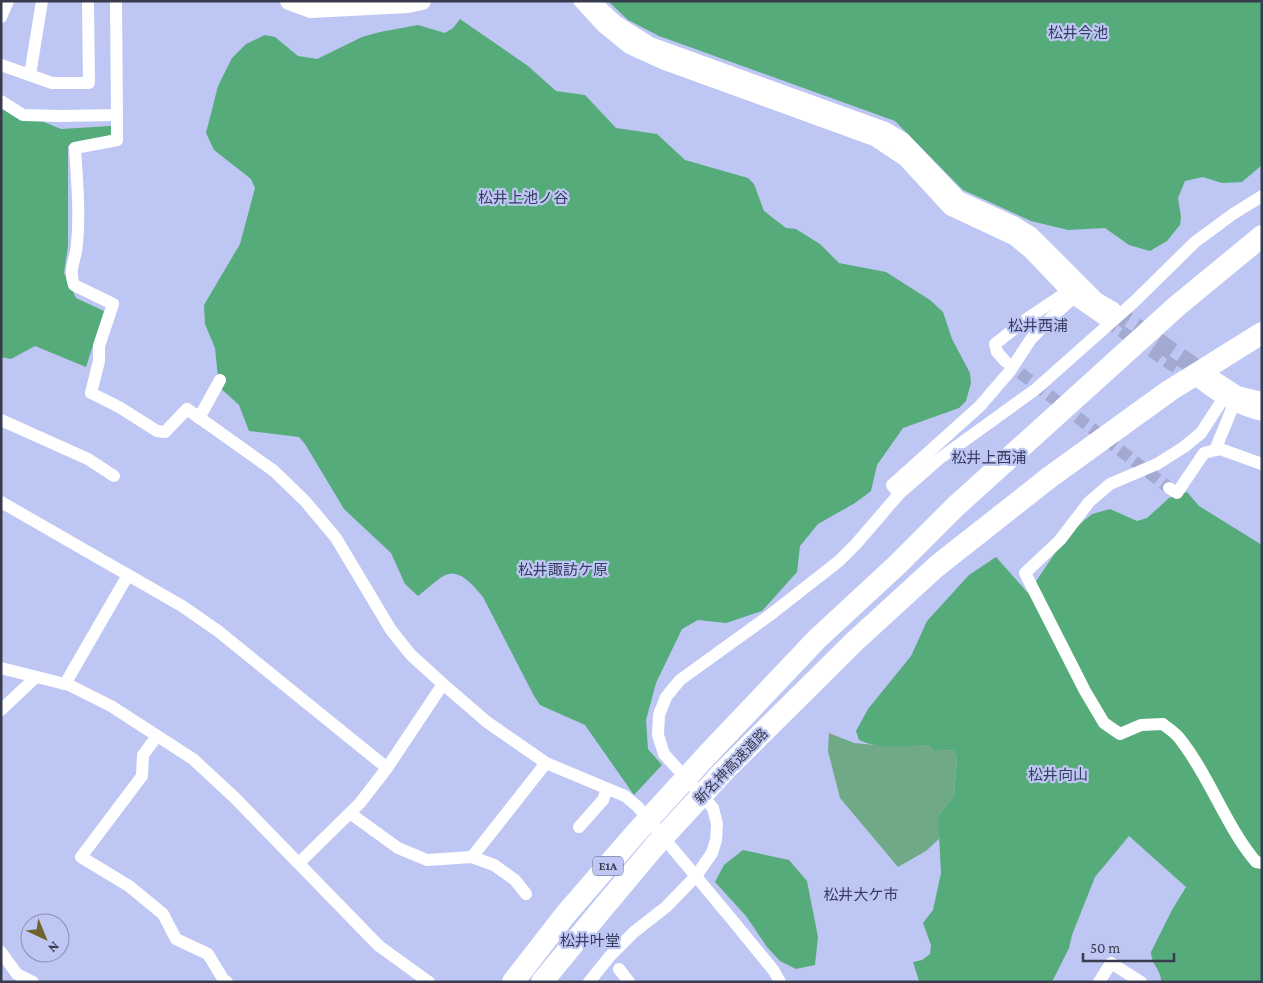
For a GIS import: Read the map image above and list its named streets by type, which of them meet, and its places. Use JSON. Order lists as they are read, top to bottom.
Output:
{
  "streets": {
    "highway": ["新名神高速道路", "E1A"]
  },
  "districts": [
    "松井今池",
    "松井上池ノ谷",
    "松井西浦",
    "松井上西浦",
    "松井諏訪ケ原",
    "松井向山",
    "松井大ケ市",
    "松井叶堂"
  ],
  "scale_bar": "50 m",
  "north": "bottom right"
}
